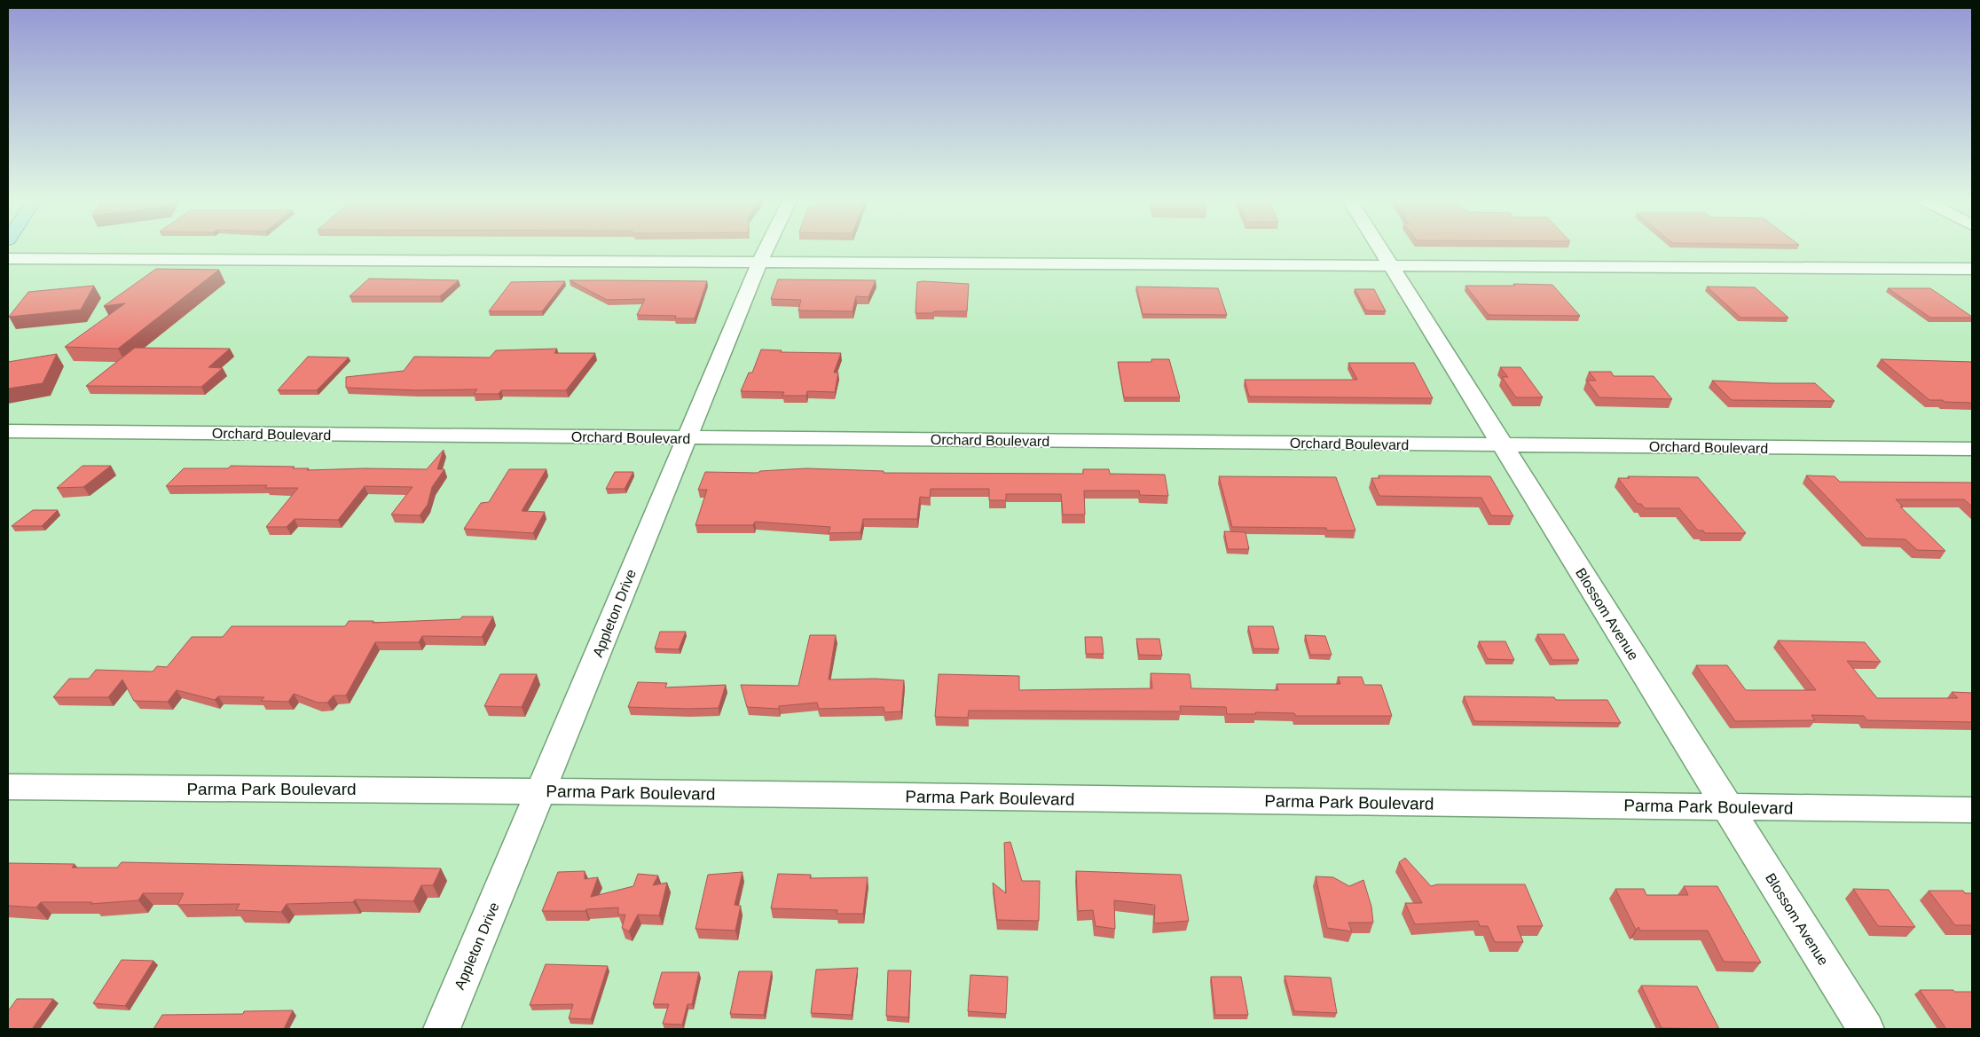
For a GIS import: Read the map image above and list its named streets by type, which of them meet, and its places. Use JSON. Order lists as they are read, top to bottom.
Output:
{
  "streets": {
    "street": [
      "Orchard Boulevard",
      "Appleton Drive",
      "Blossom Avenue",
      "Parma Park Boulevard"
    ]
  },
  "crossings": [
    ["Orchard Boulevard", "Appleton Drive"],
    ["Orchard Boulevard", "Blossom Avenue"],
    ["Appleton Drive", "Parma Park Boulevard"],
    ["Blossom Avenue", "Parma Park Boulevard"]
  ]
}
